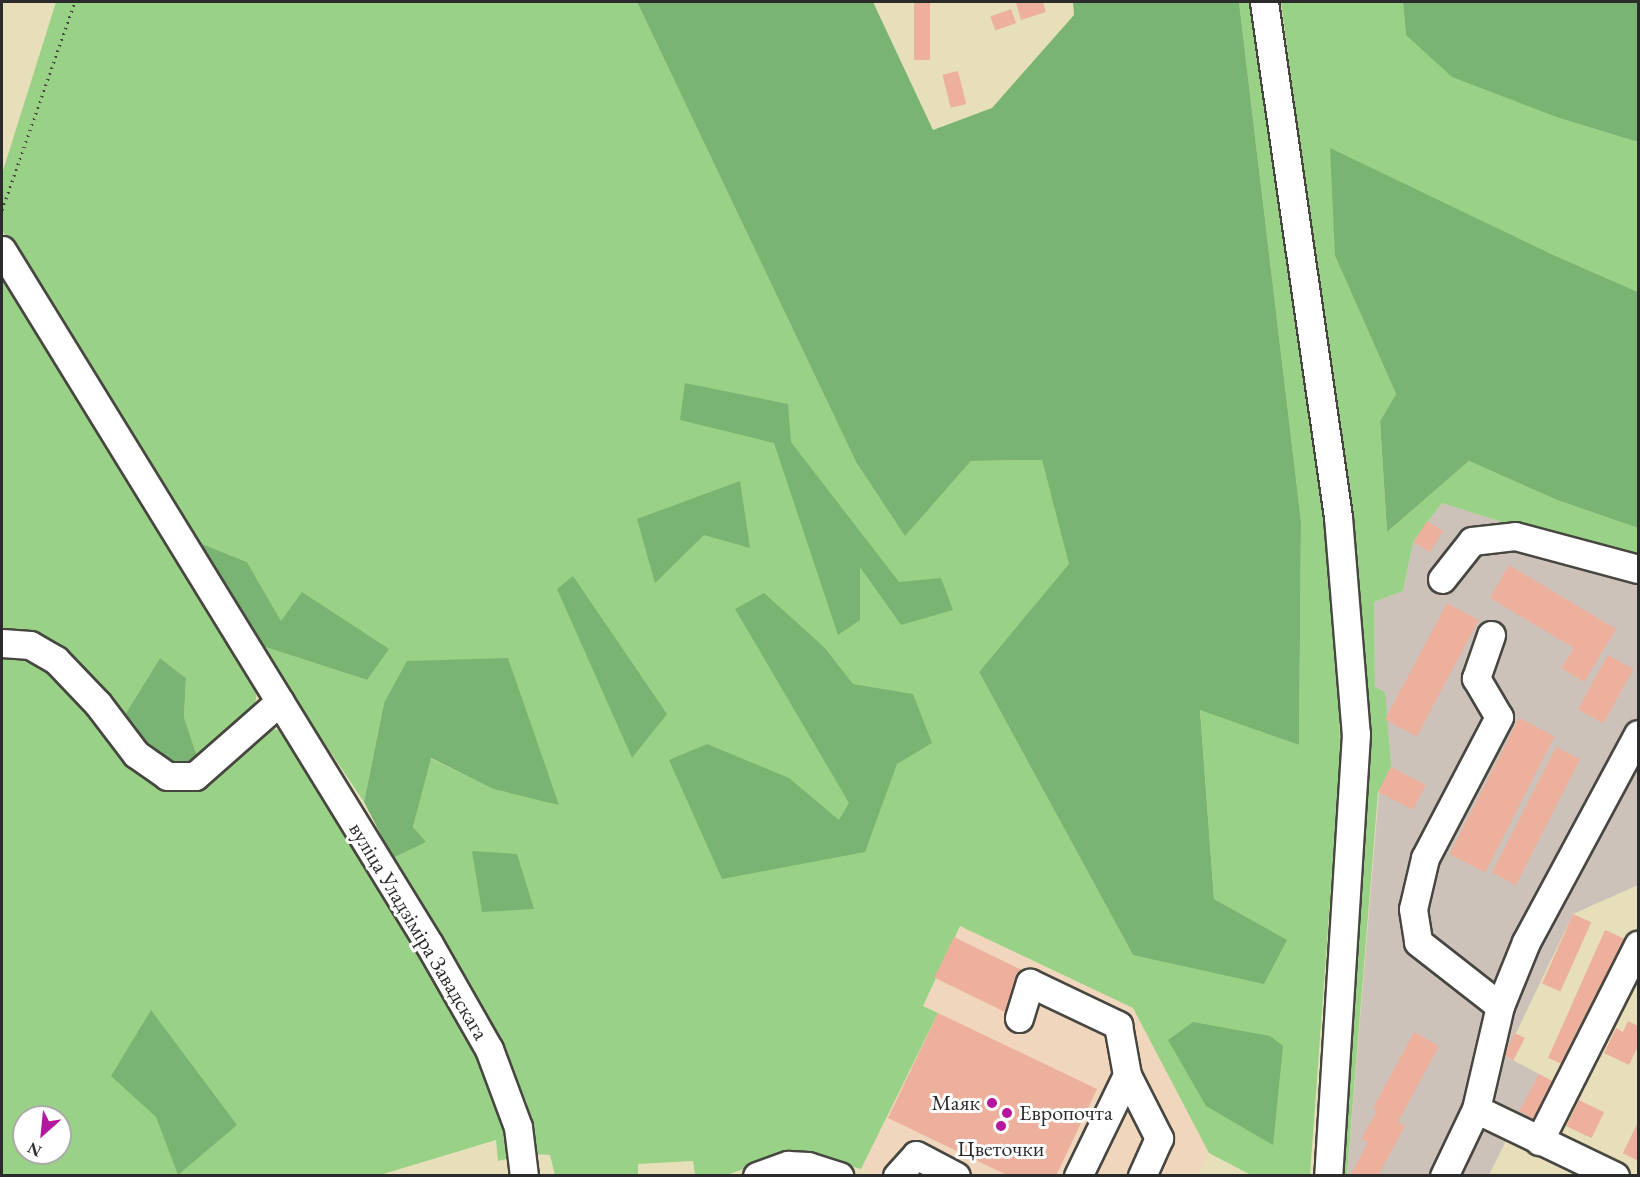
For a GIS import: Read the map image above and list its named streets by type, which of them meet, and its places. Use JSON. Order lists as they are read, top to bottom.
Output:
{
  "streets": {
    "street": ["вуліца Уладзіміра Завадскага"]
  },
  "places": ["Маяк", "Европочта", "Цветочки"],
  "north": "bottom left"
}
